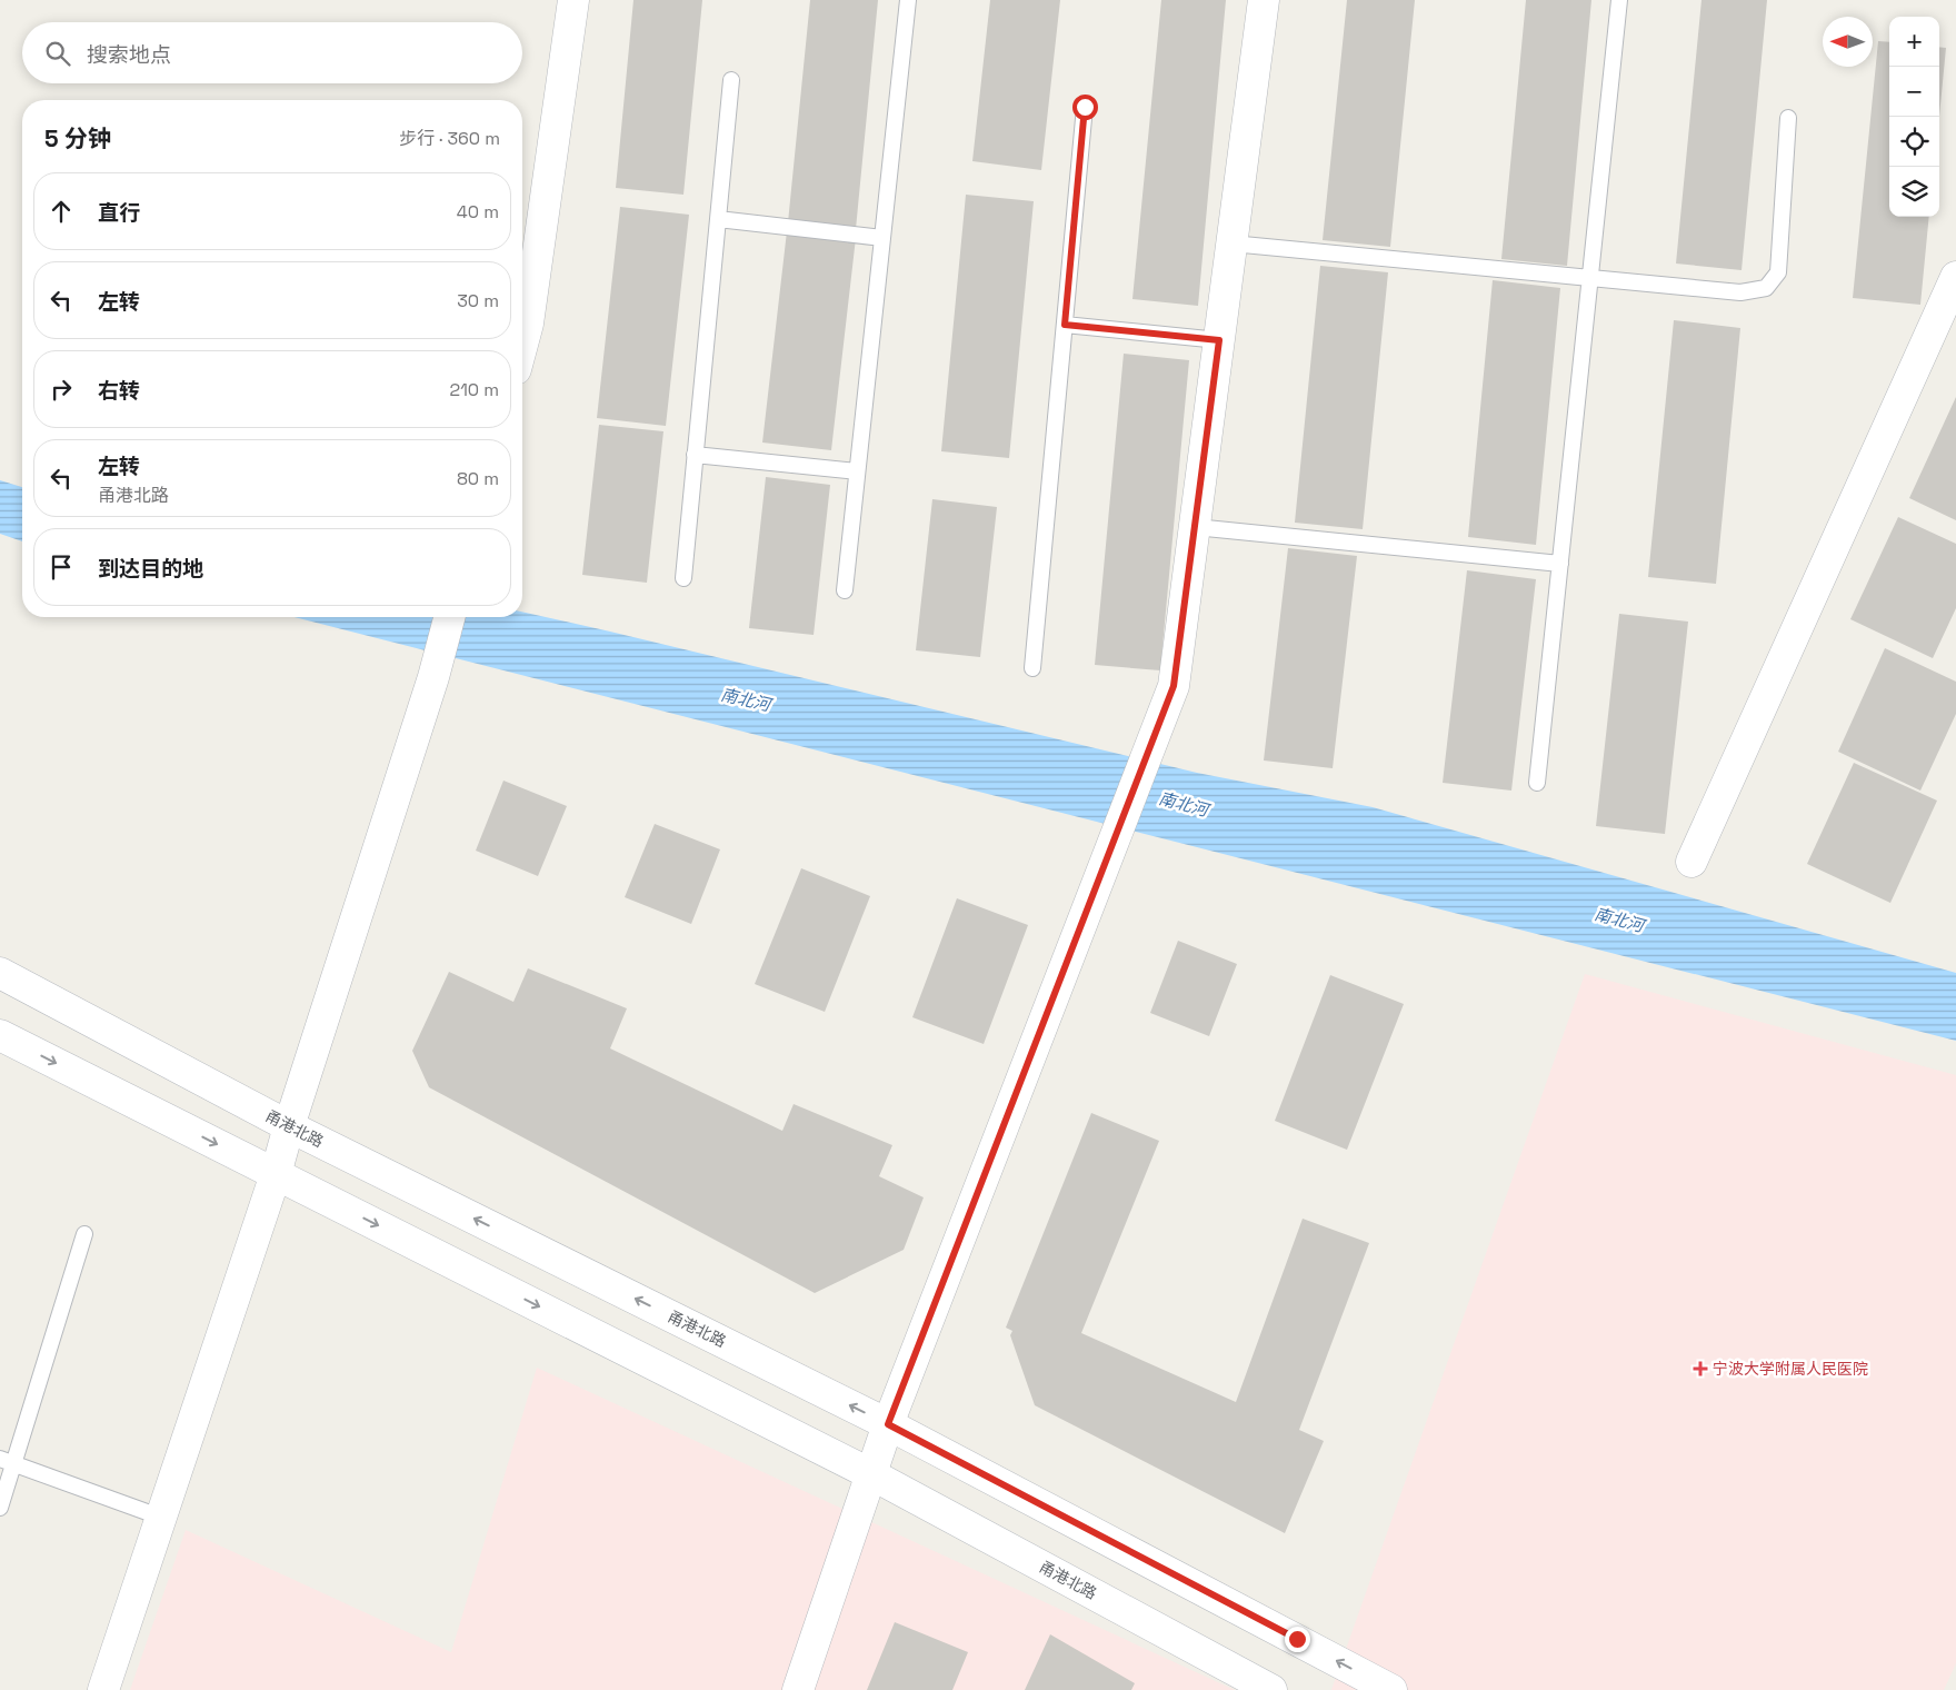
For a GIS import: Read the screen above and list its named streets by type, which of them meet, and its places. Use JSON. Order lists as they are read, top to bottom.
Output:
{
  "streets": {
    "street": ["甬港北路"]
  },
  "water": ["南北河"],
  "places": {
    "health": ["宁波大学附属人民医院"]
  },
  "north": "left",
  "page": {
    "map_buttons": ["+", "−"],
    "search": "搜索地点",
    "heading": ["5 分钟", "步行 · 360 m"],
    "list": [
      ["直行", "40 m"],
      ["左转", "30 m"],
      ["右转", "210 m"],
      ["左转", "甬港北路", "80 m"],
      "到达目的地"
    ]
  }
}
